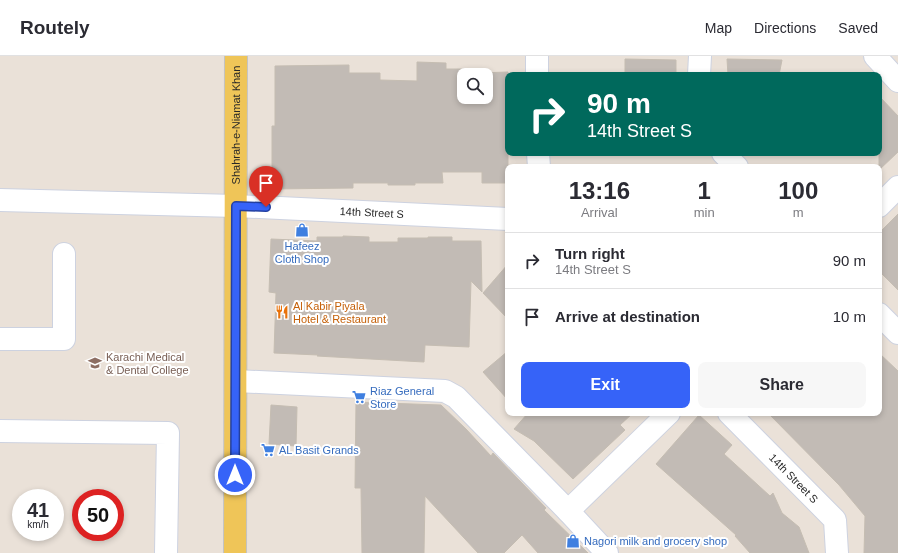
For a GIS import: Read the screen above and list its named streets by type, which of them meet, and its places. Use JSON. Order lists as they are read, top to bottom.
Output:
{
  "streets": {
    "main road": ["Shahrah-e-Niamat Khan"],
    "street": ["14th Street S"]
  },
  "crossings": [
    ["Shahrah-e-Niamat Khan", "14th Street S"]
  ],
  "places": {
    "shop": ["Hafeez Cloth Shop", "Nagori milk and grocery shop"],
    "restaurant": ["Al Kabir Piyala Hotel & Restaurant"],
    "school or university": ["Karachi Medical & Dental College"],
    "supermarket": ["Riaz General Store", "AL Basit Grands"]
  },
  "page": {
    "header": "Routely",
    "nav": ["Map", "Directions", "Saved"],
    "turn": ["90 m", "14th Street S"],
    "eta": [
      "13:16",
      "Arrival",
      "1",
      "min",
      "100",
      "m"
    ],
    "list": [
      {
        "name": "Turn right",
        "note": "14th Street S",
        "value": "90 m"
      },
      {
        "name": "Arrive at destination",
        "value": "10 m"
      }
    ],
    "buttons": ["Exit", "Share"],
    "speed": "41 km/h",
    "limit": "50"
  }
}
